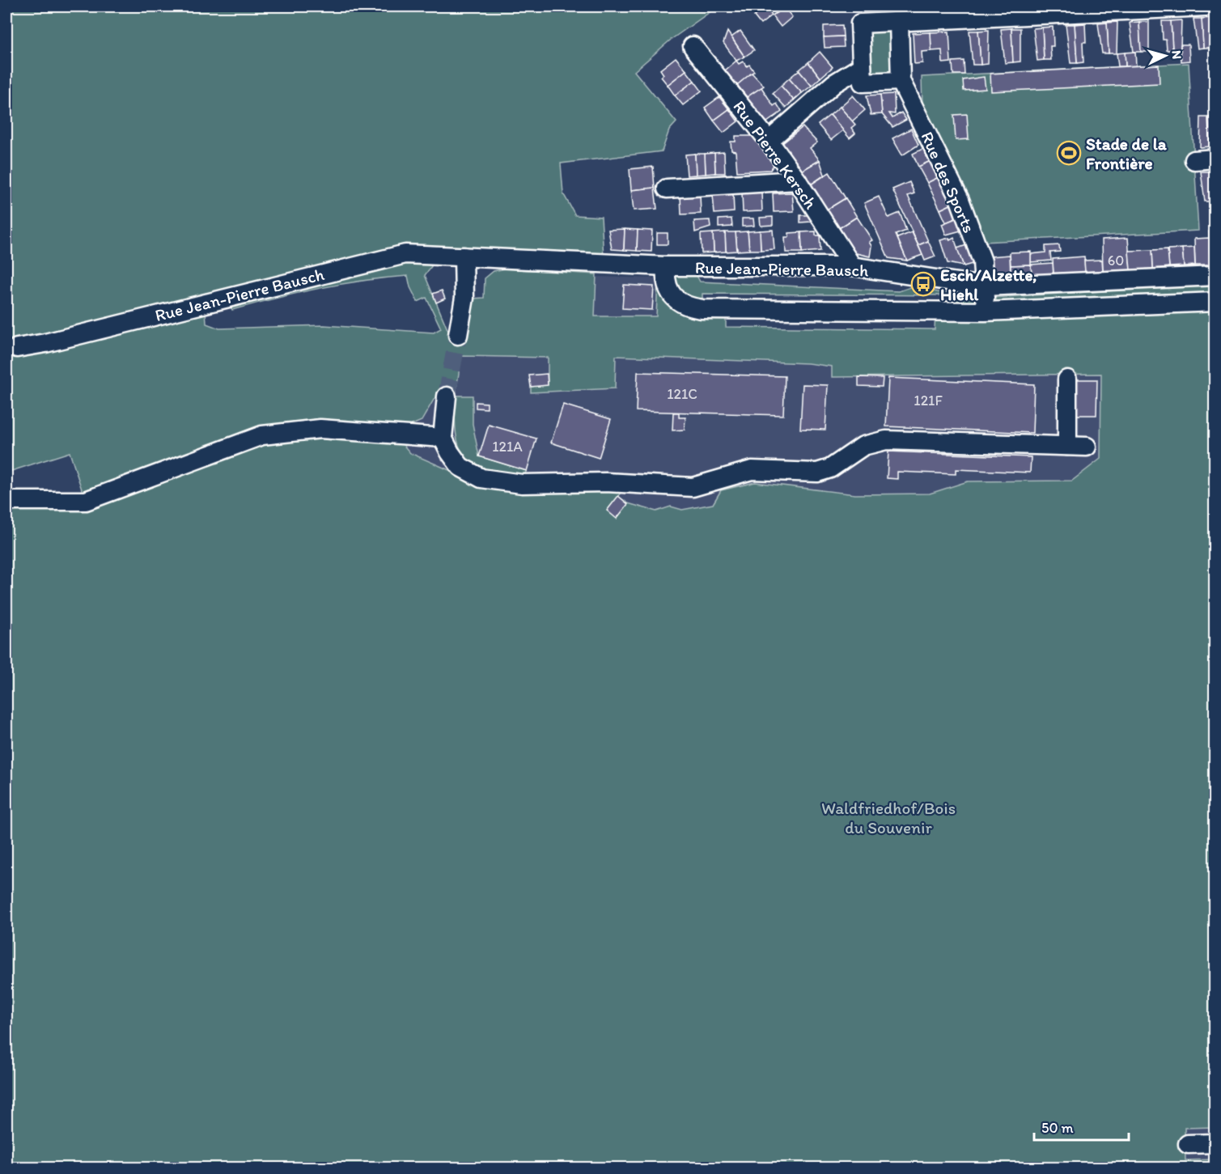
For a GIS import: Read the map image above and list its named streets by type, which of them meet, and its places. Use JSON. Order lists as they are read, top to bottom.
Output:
{
  "streets": {
    "street": ["Rue Pierre Kersch", "Rue des Sports", "Rue Jean-Pierre Bausch"]
  },
  "crossings": [
    ["Rue Pierre Kersch", "Rue Jean-Pierre Bausch"],
    ["Rue des Sports", "Rue Jean-Pierre Bausch"]
  ],
  "parks": ["Waldfriedhof/Bois du Souvenir"],
  "places": {
    "sports": ["Stade de la Frontière"],
    "bus stop": ["Esch/Alzette, Hiehl"]
  },
  "house_numbers": [
    "60",
    "121C",
    "121F",
    "121A"
  ],
  "scale_bar": "50 m",
  "north": "right"
}
